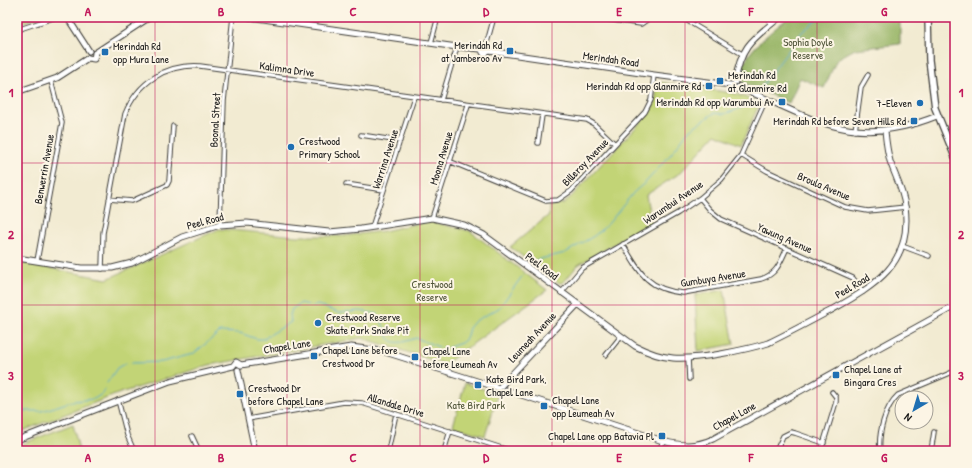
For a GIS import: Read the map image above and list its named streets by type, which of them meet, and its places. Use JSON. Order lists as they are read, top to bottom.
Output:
{
  "streets": {
    "main road": [
      "Merindah Road",
      "Peel Road",
      "Leumeah Avenue",
      "Chapel Lane"
    ],
    "street": [
      "Kalimna Drive",
      "Boonal Street",
      "Moona Avenue",
      "Warrina Avenue",
      "Billeroy Avenue",
      "Benwerrin Avenue",
      "Broula Avenue",
      "Warumbui Avenue",
      "Yawung Avenue",
      "Gumbuya Avenue",
      "Allandale Drive"
    ]
  },
  "crossings": [
    ["Merindah Road", "Billeroy Avenue"],
    ["Merindah Road", "Warumbui Avenue"],
    ["Kalimna Drive", "Boonal Street"],
    ["Kalimna Drive", "Moona Avenue"],
    ["Kalimna Drive", "Warrina Avenue"],
    ["Kalimna Drive", "Billeroy Avenue"],
    ["Kalimna Drive", "Peel Road"],
    ["Boonal Street", "Peel Road"],
    ["Moona Avenue", "Billeroy Avenue"],
    ["Moona Avenue", "Peel Road"],
    ["Warrina Avenue", "Peel Road"],
    ["Benwerrin Avenue", "Peel Road"],
    ["Broula Avenue", "Warumbui Avenue"],
    ["Broula Avenue", "Peel Road"],
    ["Warumbui Avenue", "Peel Road"],
    ["Warumbui Avenue", "Yawung Avenue"],
    ["Warumbui Avenue", "Gumbuya Avenue"],
    ["Peel Road", "Yawung Avenue"],
    ["Peel Road", "Leumeah Avenue"],
    ["Yawung Avenue", "Gumbuya Avenue"],
    ["Leumeah Avenue", "Chapel Lane"]
  ],
  "parks": ["Sophia Doyle Reserve", "Crestwood Reserve", "Kate Bird Park"],
  "places": {
    "transit": [
      "Merindah Rd at Jamberoo Av",
      "Merindah Rd opp Mura Lane",
      "Merindah Rd at Glanmire Rd",
      "Merindah Rd opp Glanmire Rd",
      "Merindah Rd opp Warumbui Av",
      "Merindah Rd before Seven Hills Rd",
      "Chapel Lane before Crestwood Dr",
      "Chapel Lane before Leumeah Av",
      "Chapel Lane at Bingara Cres",
      "Kate Bird Park, Chapel Lane",
      "Crestwood Dr before Chapel Lane",
      "Chapel Lane opp Leumeah Av",
      "Chapel Lane opp Batavia Pl"
    ],
    "other": ["7-Eleven", "Crestwood Primary School", "Crestwood Reserve Skate Park Snake Pit"]
  },
  "north": "bottom left",
  "grid": {
    "columns": [
      "A",
      "B",
      "C",
      "D",
      "E",
      "F",
      "G"
    ],
    "rows": ["1", "2", "3"]
  }
}
